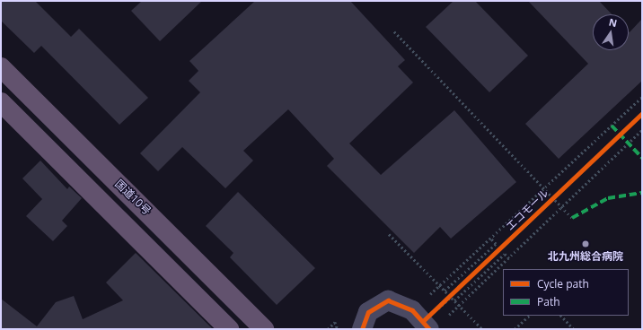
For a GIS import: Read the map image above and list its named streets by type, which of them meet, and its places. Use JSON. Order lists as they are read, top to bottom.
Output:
{
  "streets": {
    "highway": ["国道10号"],
    "cycle path": ["エコモール"]
  },
  "places": ["北九州総合病院"],
  "legend": ["Cycle path", "Path"],
  "north": "top"
}
